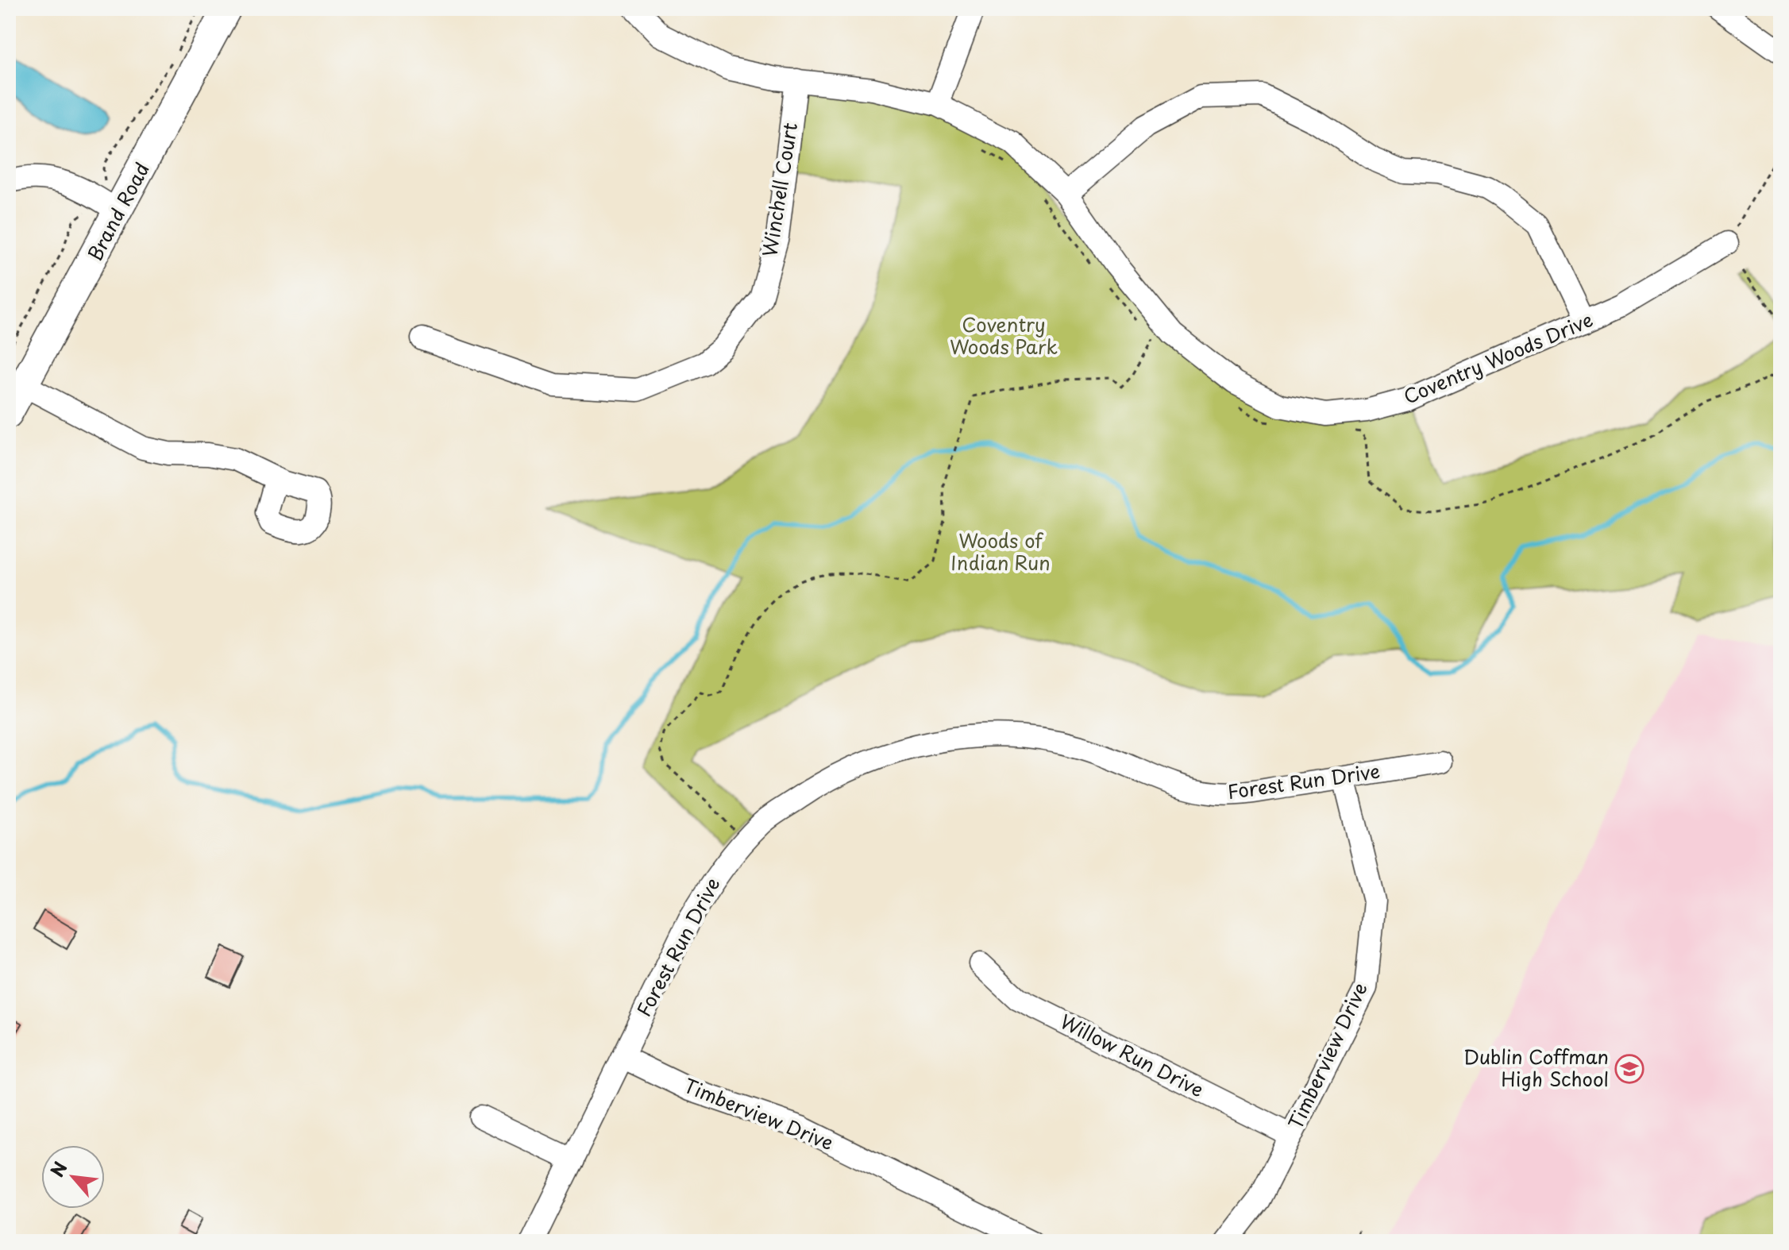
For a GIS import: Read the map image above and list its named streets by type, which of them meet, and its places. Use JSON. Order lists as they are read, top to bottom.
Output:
{
  "streets": {
    "main road": ["Brand Road"],
    "street": [
      "Winchell Court",
      "Coventry Woods Drive",
      "Forest Run Drive",
      "Willow Run Drive",
      "Timberview Drive"
    ]
  },
  "crossings": [
    ["Winchell Court", "Coventry Woods Drive"],
    ["Forest Run Drive", "Timberview Drive"],
    ["Willow Run Drive", "Timberview Drive"]
  ],
  "parks": ["Coventry Woods Park", "Woods of Indian Run"],
  "places": {
    "school or university": ["Dublin Coffman High School"]
  },
  "north": "top left"
}
